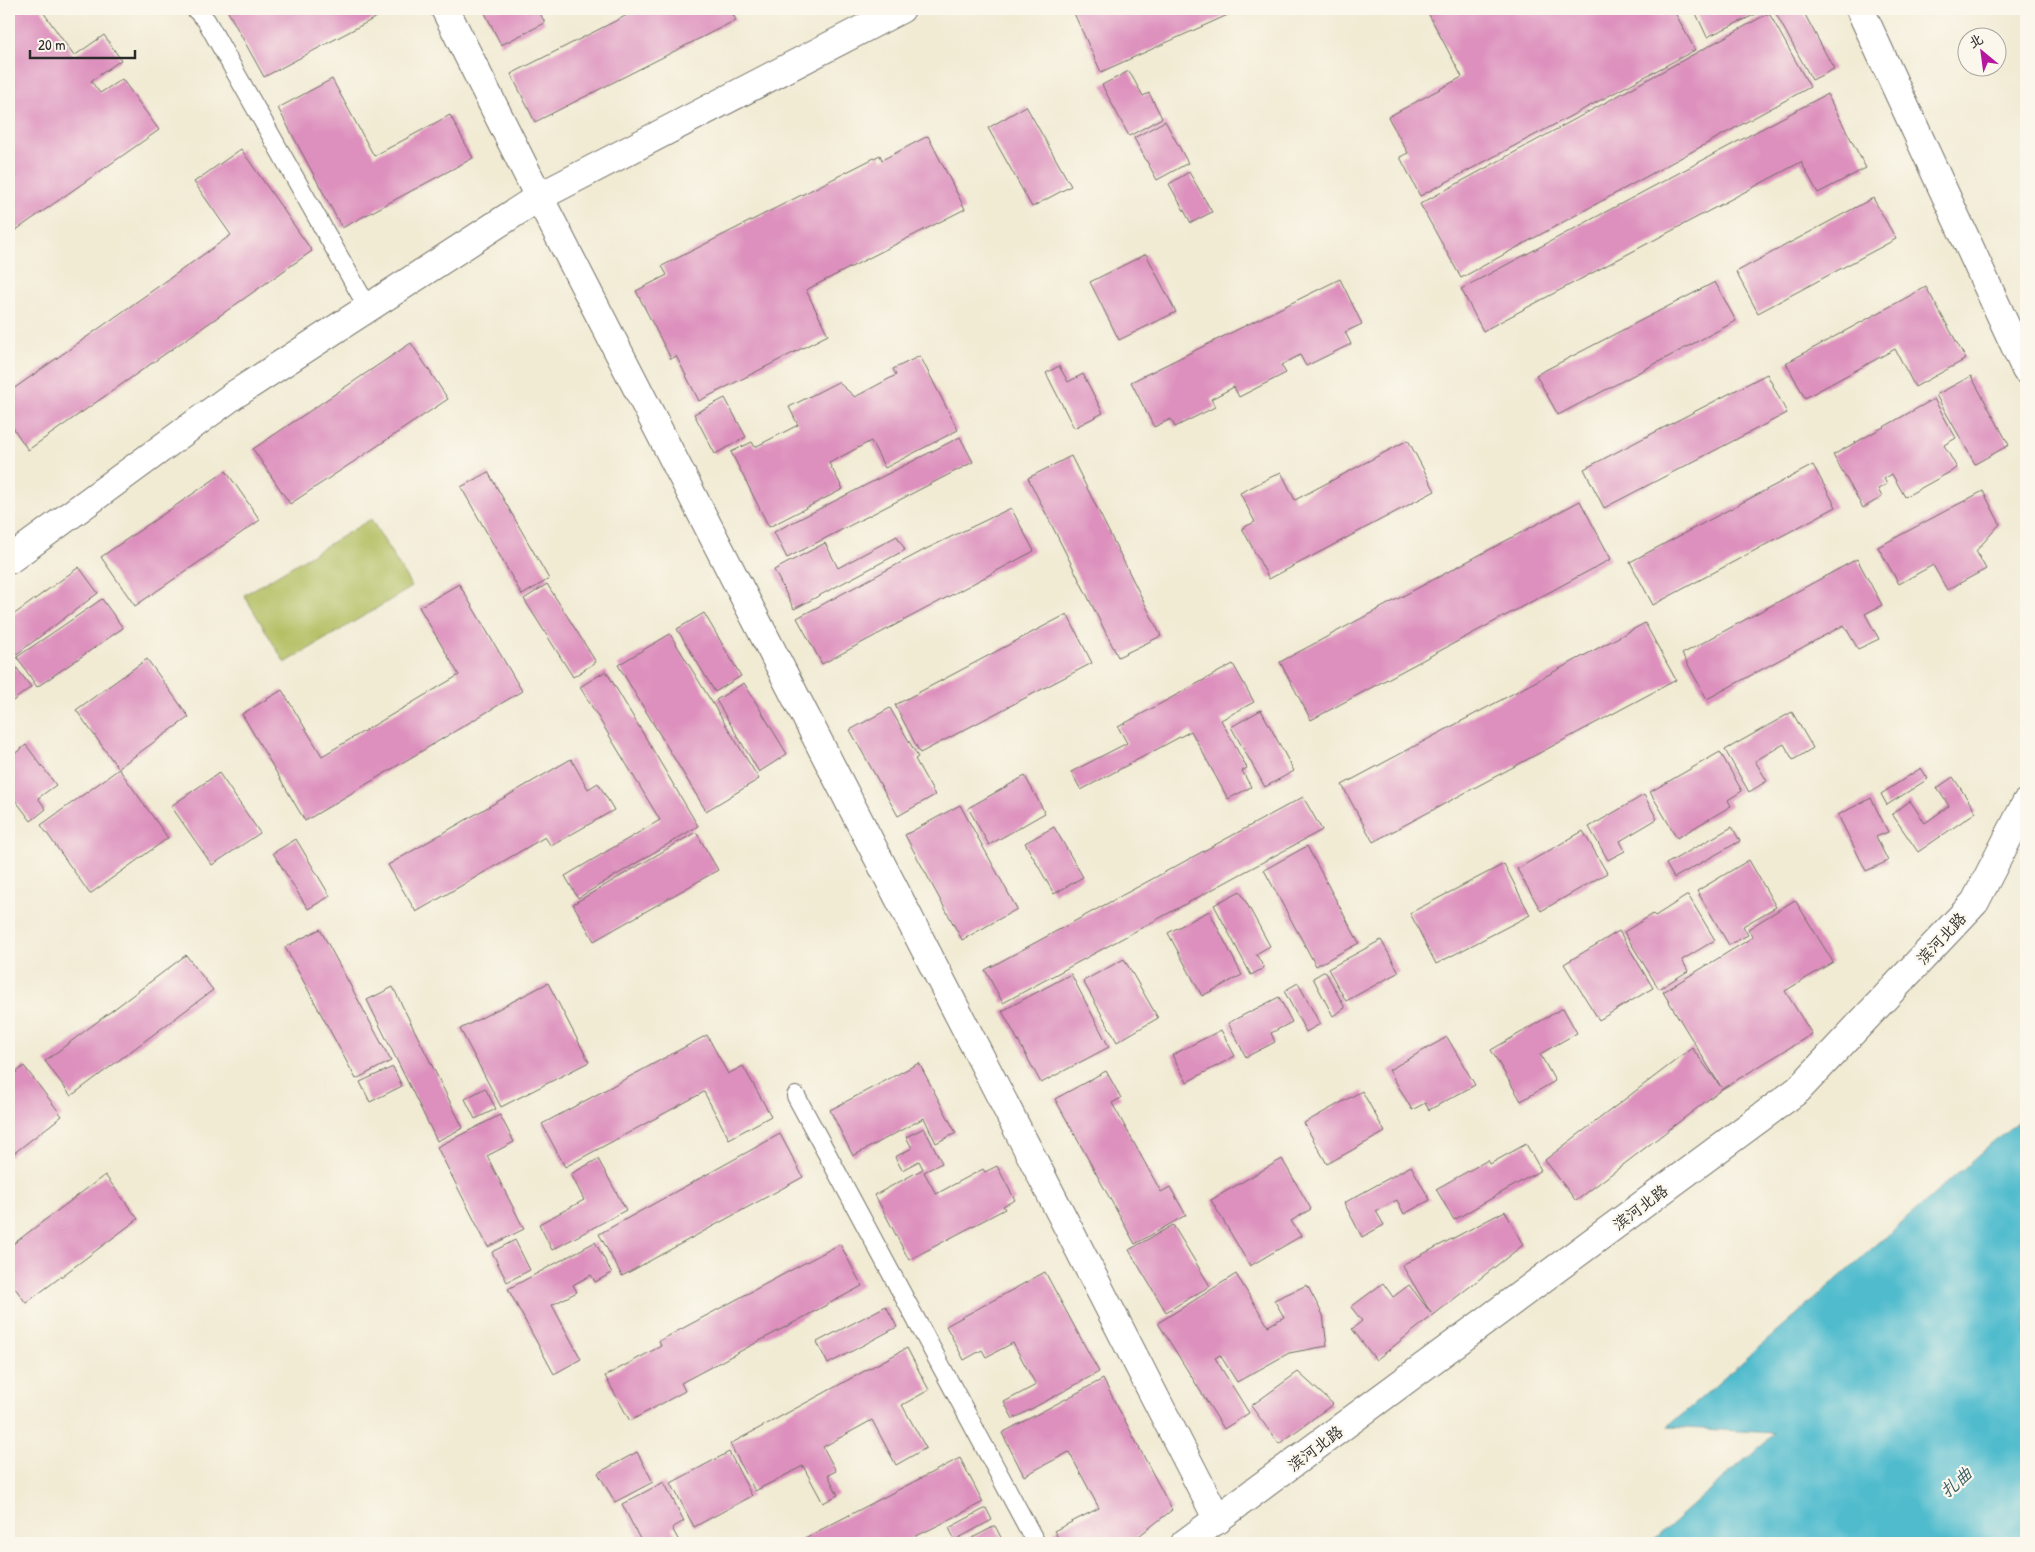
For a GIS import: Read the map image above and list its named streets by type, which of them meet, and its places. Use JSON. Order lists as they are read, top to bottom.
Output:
{
  "streets": {
    "main road": ["滨河北路"]
  },
  "water": ["扎曲"],
  "scale_bar": "20 m",
  "north": "top left"
}
